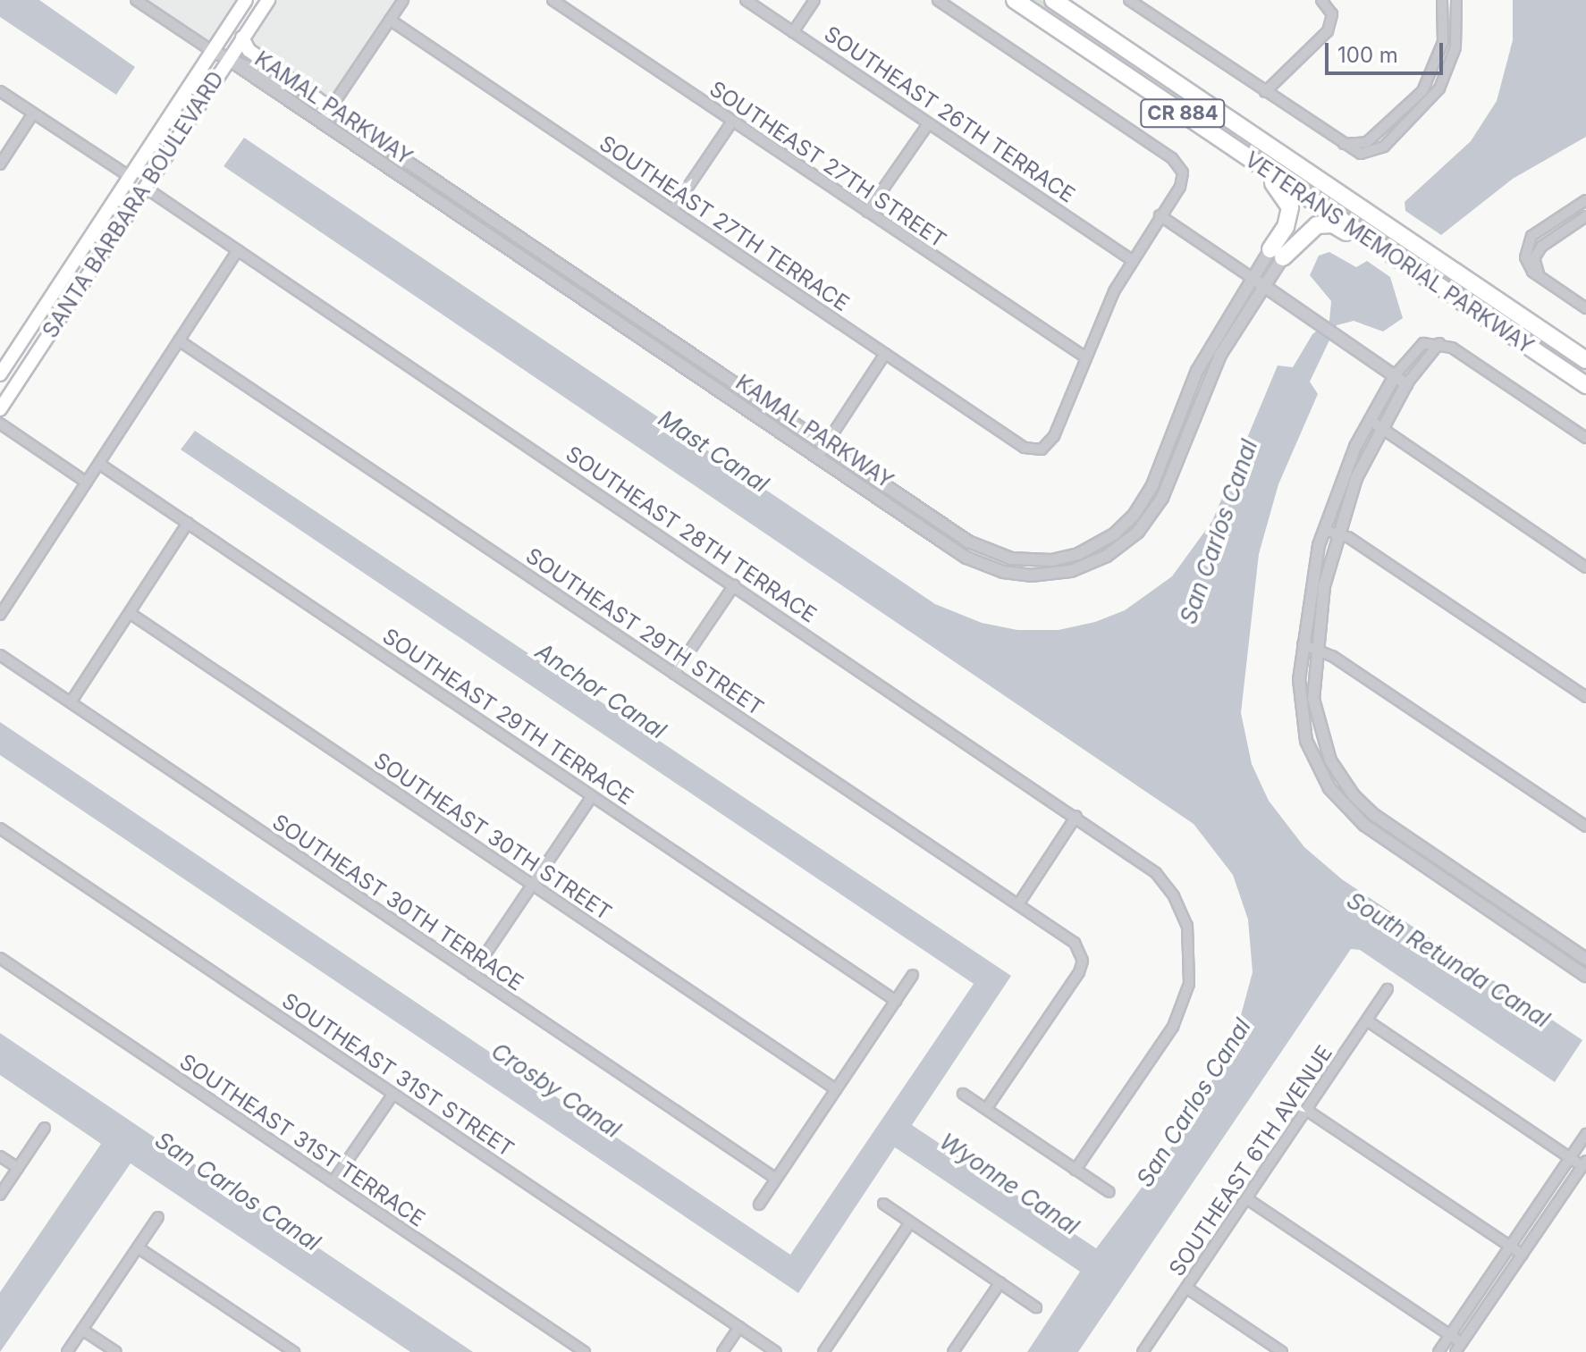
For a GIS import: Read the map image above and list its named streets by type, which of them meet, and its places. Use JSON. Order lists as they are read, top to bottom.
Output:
{
  "streets": {
    "highway": ["CR 884", "VETERANS MEMORIAL PARKWAY"],
    "main road": ["SANTA BARBARA BOULEVARD"],
    "street": [
      "KAMAL PARKWAY",
      "SOUTHEAST 26TH TERRACE",
      "SOUTHEAST 27TH STREET",
      "SOUTHEAST 27TH TERRACE",
      "SOUTHEAST 28TH TERRACE",
      "SOUTHEAST 29TH STREET",
      "SOUTHEAST 29TH TERRACE",
      "SOUTHEAST 30TH STREET",
      "SOUTHEAST 30TH TERRACE",
      "SOUTHEAST 31ST STREET",
      "SOUTHEAST 31ST TERRACE",
      "SOUTHEAST 6TH AVENUE"
    ]
  },
  "crossings": [
    ["KAMAL PARKWAY", "SANTA BARBARA BOULEVARD"],
    ["SOUTHEAST 27TH STREET", "SOUTHEAST 27TH TERRACE"],
    ["SANTA BARBARA BOULEVARD", "SOUTHEAST 28TH TERRACE"]
  ],
  "water": [
    "Mast Canal",
    "San Carlos Canal",
    "Anchor Canal",
    "South Retunda Canal",
    "Crosby Canal",
    "Wyonne Canal"
  ],
  "scale_bar": "100 m"
}
